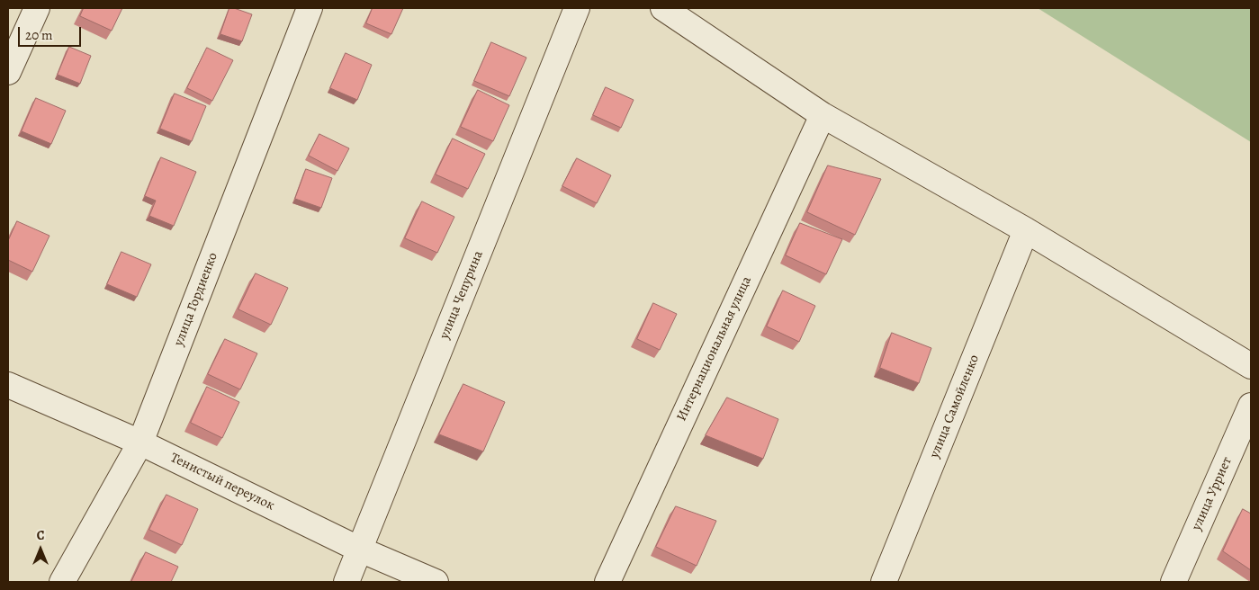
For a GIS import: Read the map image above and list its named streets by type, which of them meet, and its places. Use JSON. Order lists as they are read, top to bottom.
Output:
{
  "streets": {
    "street": [
      "улица Чепурина",
      "улица Гордиенко",
      "Интернациональная улица",
      "улица Самойленко",
      "Тенистый переулок",
      "улица Урриет"
    ]
  },
  "crossings": [
    ["улица Чепурина", "Тенистый переулок"],
    ["улица Гордиенко", "Тенистый переулок"]
  ],
  "scale_bar": "20 m",
  "north": "top"
}
